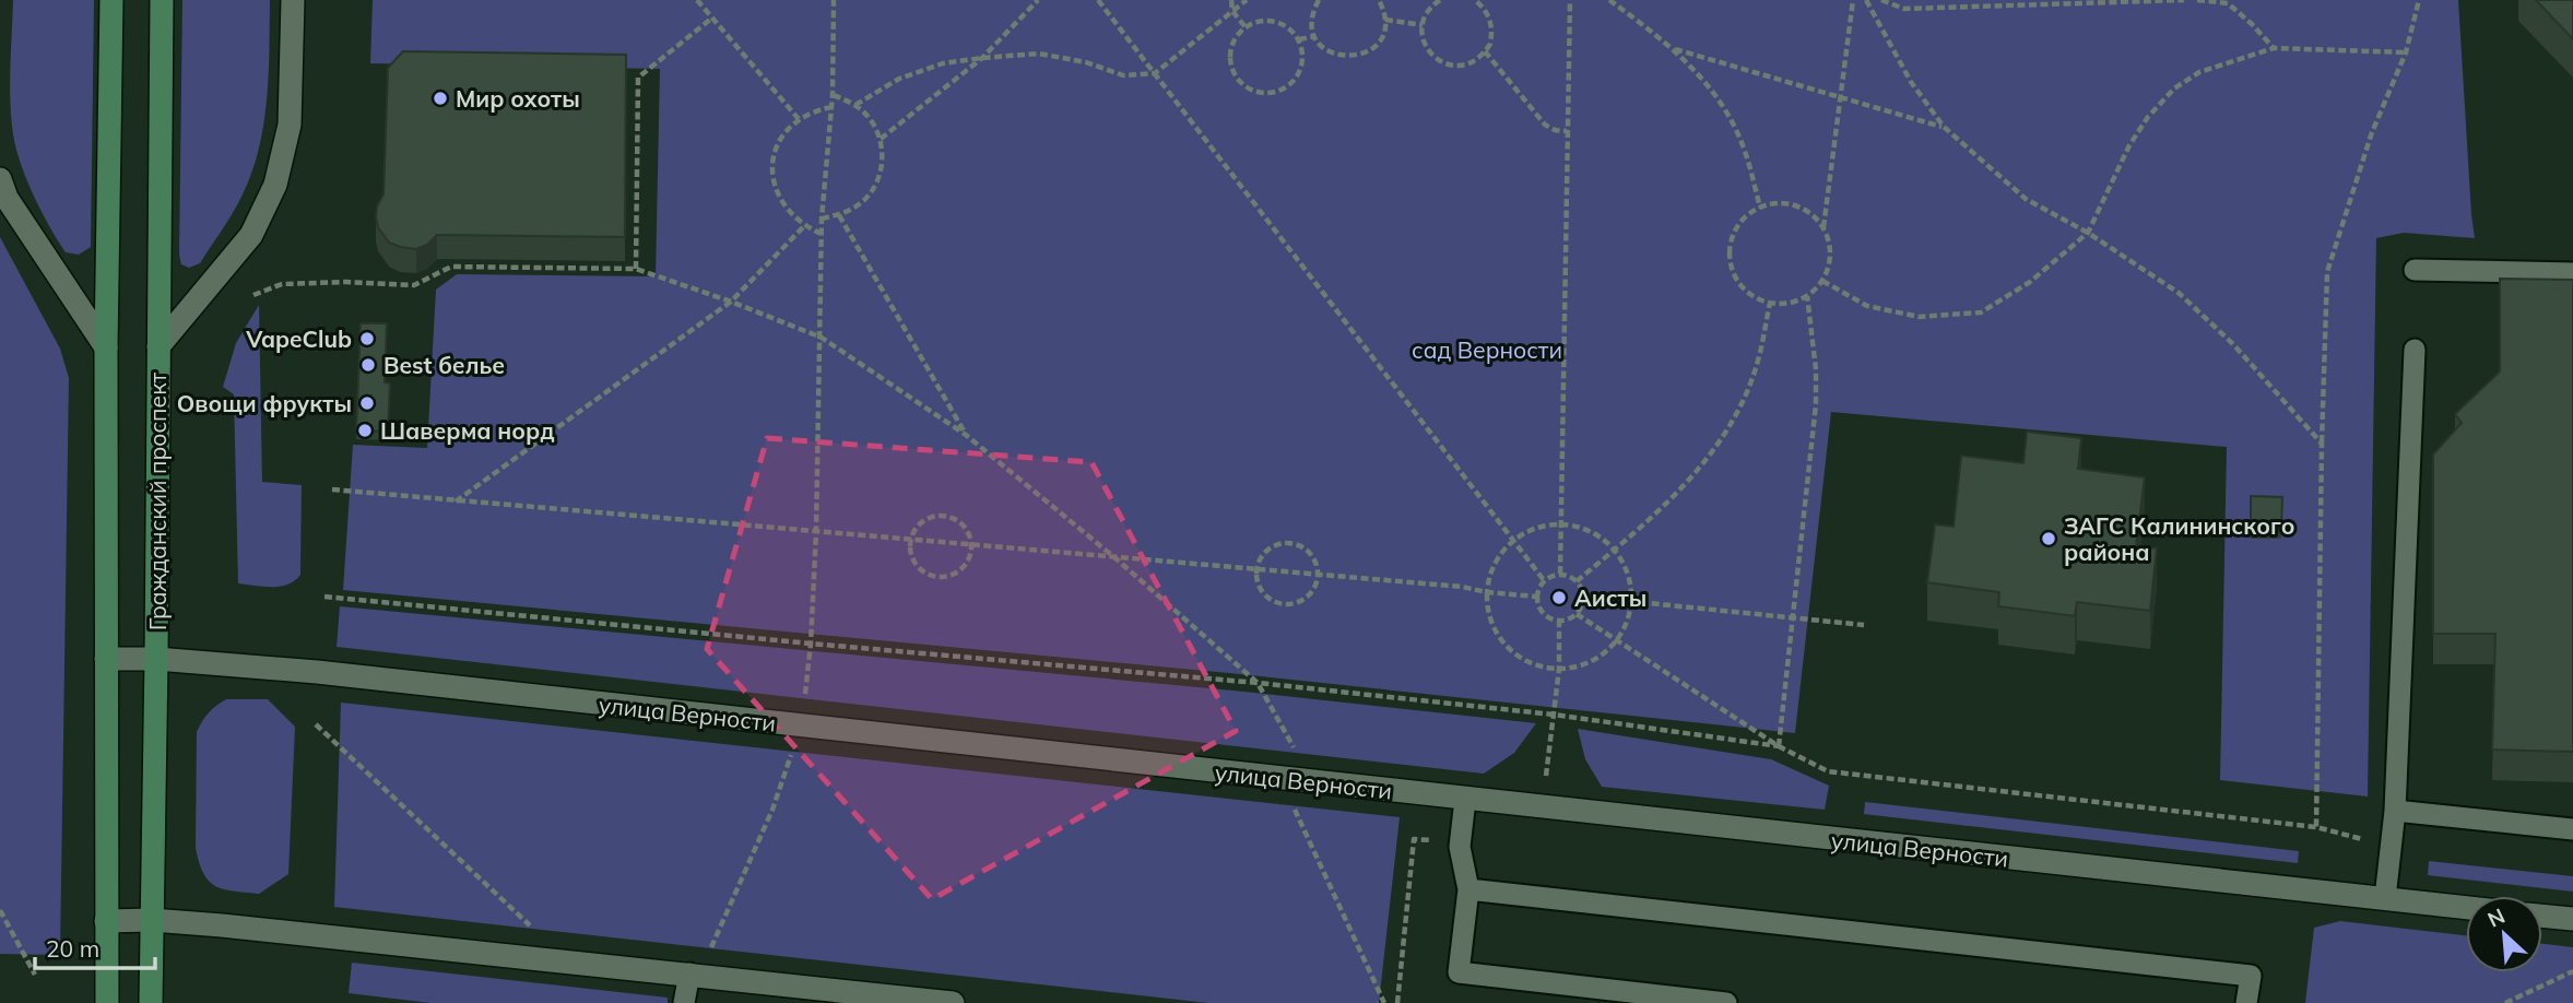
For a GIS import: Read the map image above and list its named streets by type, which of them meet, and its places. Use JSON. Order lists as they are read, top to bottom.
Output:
{
  "streets": {
    "main road": ["Гражданский проспект"],
    "street": ["улица Верности"]
  },
  "crossings": [
    ["Гражданский проспект", "улица Верности"]
  ],
  "parks": ["сад Верности"],
  "places": [
    "Мир охоты",
    "VapeClub",
    "Best белье",
    "Овощи фрукты",
    "Шаверма норд",
    "ЗАГС Калининского района",
    "Аисты"
  ],
  "scale_bar": "20 m",
  "north": "top left"
}
